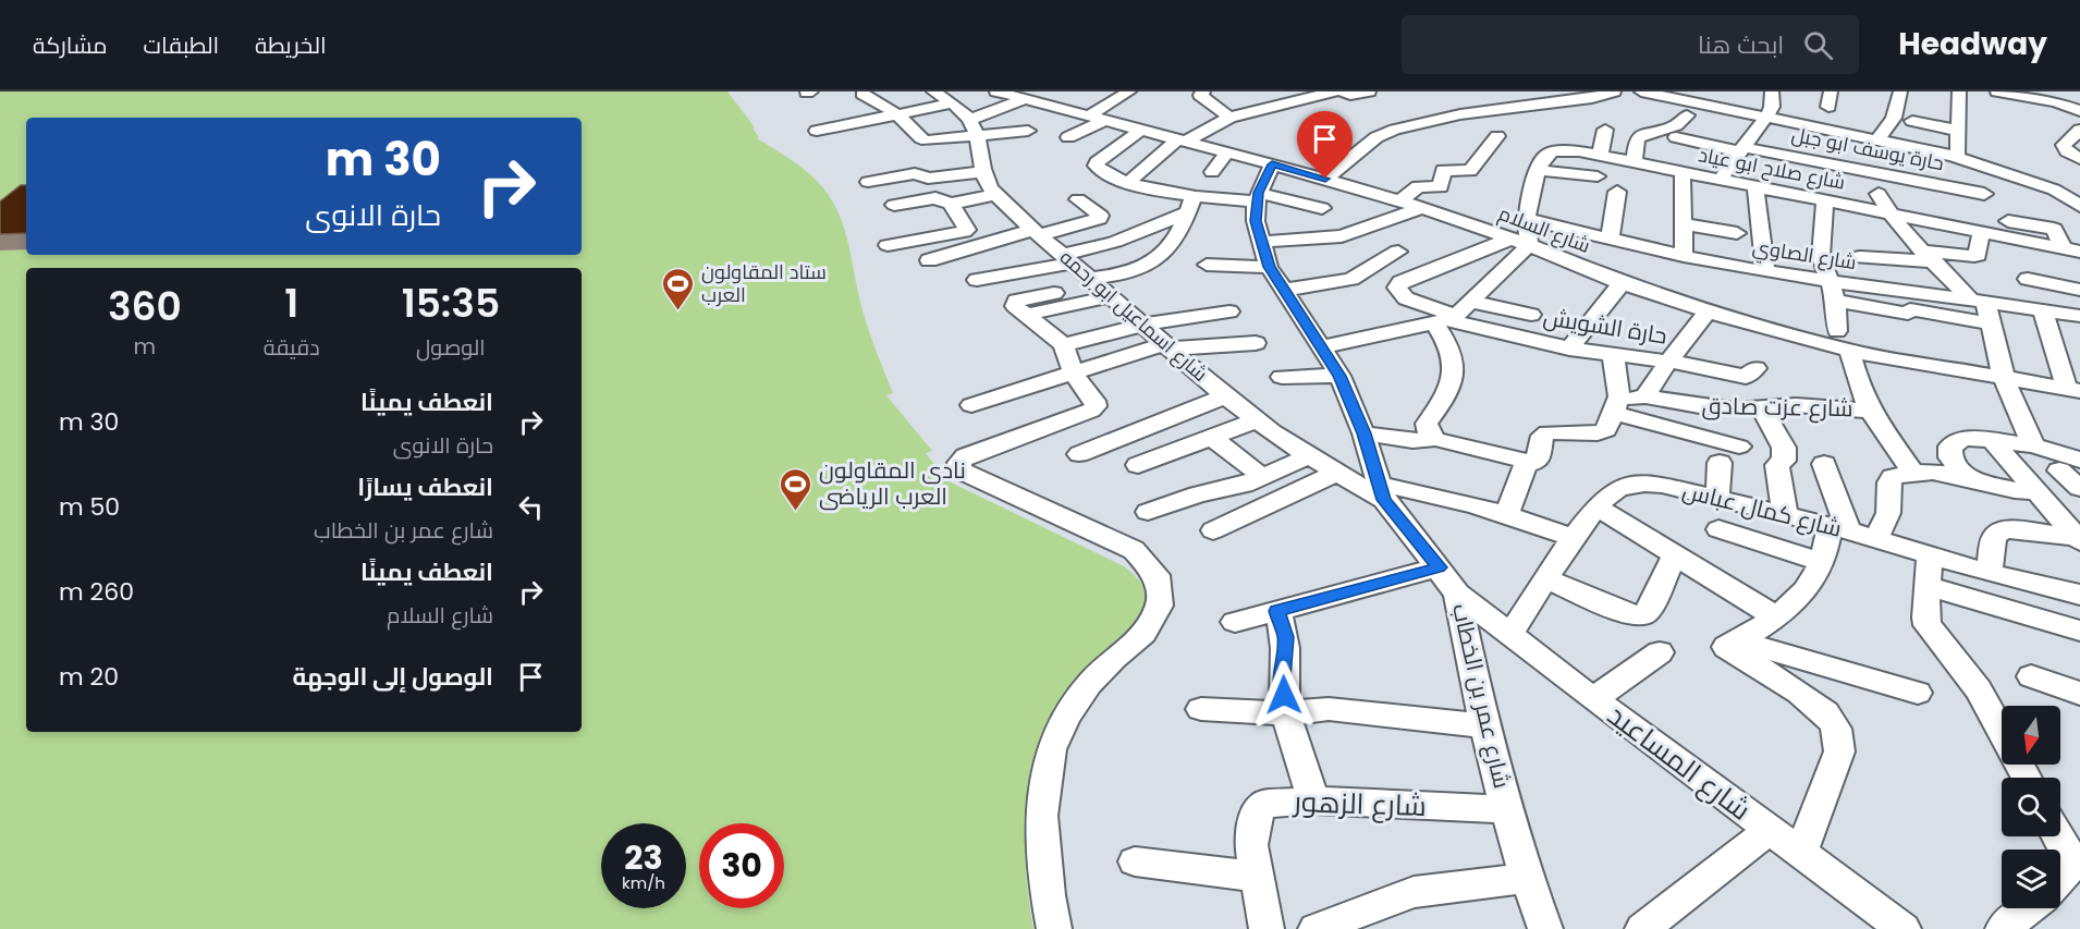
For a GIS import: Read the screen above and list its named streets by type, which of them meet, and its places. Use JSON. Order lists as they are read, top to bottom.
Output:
{
  "streets": {
    "street": [
      "حارة يوسف ابو جبل",
      "شارع صلاح ابو عياد",
      "شارع السلام",
      "شارع الصاوي",
      "شارع اسماعيل ابو رحمه",
      "حارة الشويش",
      "شارع عزت صادق",
      "شارع كمال عباس",
      "شارع عمر بن الخطاب",
      "شارع المساعيد",
      "شارع الزهور"
    ]
  },
  "crossings": [
    ["شارع اسماعيل ابو رحمه", "شارع عمر بن الخطاب"],
    ["شارع كمال عباس", "شارع المساعيد"],
    ["شارع عمر بن الخطاب", "شارع المساعيد"],
    ["شارع عمر بن الخطاب", "شارع الزهور"]
  ],
  "places": {
    "sports": ["ستاد المقاولون العرب", "نادى المقاولون العرب الرياضى"]
  },
  "north": "bottom",
  "page": {
    "header": "Headway",
    "search": "ابحث هنا",
    "nav": ["الخريطة", "الطبقات", "مشاركة"],
    "turn": ["30 m", "حارة الانوى"],
    "eta": [
      "15:35",
      "الوصول",
      "1",
      "دقيقة",
      "360",
      "m"
    ],
    "list": [
      {
        "name": "انعطف يمينًا",
        "note": "حارة الانوى",
        "value": "30 m"
      },
      {
        "name": "انعطف يسارًا",
        "note": "شارع عمر بن الخطاب",
        "value": "50 m"
      },
      {
        "name": "انعطف يمينًا",
        "note": "شارع السلام",
        "value": "260 m"
      },
      {
        "name": "الوصول إلى الوجهة",
        "value": "20 m"
      }
    ],
    "speed": "23 km/h",
    "limit": "30"
  }
}
